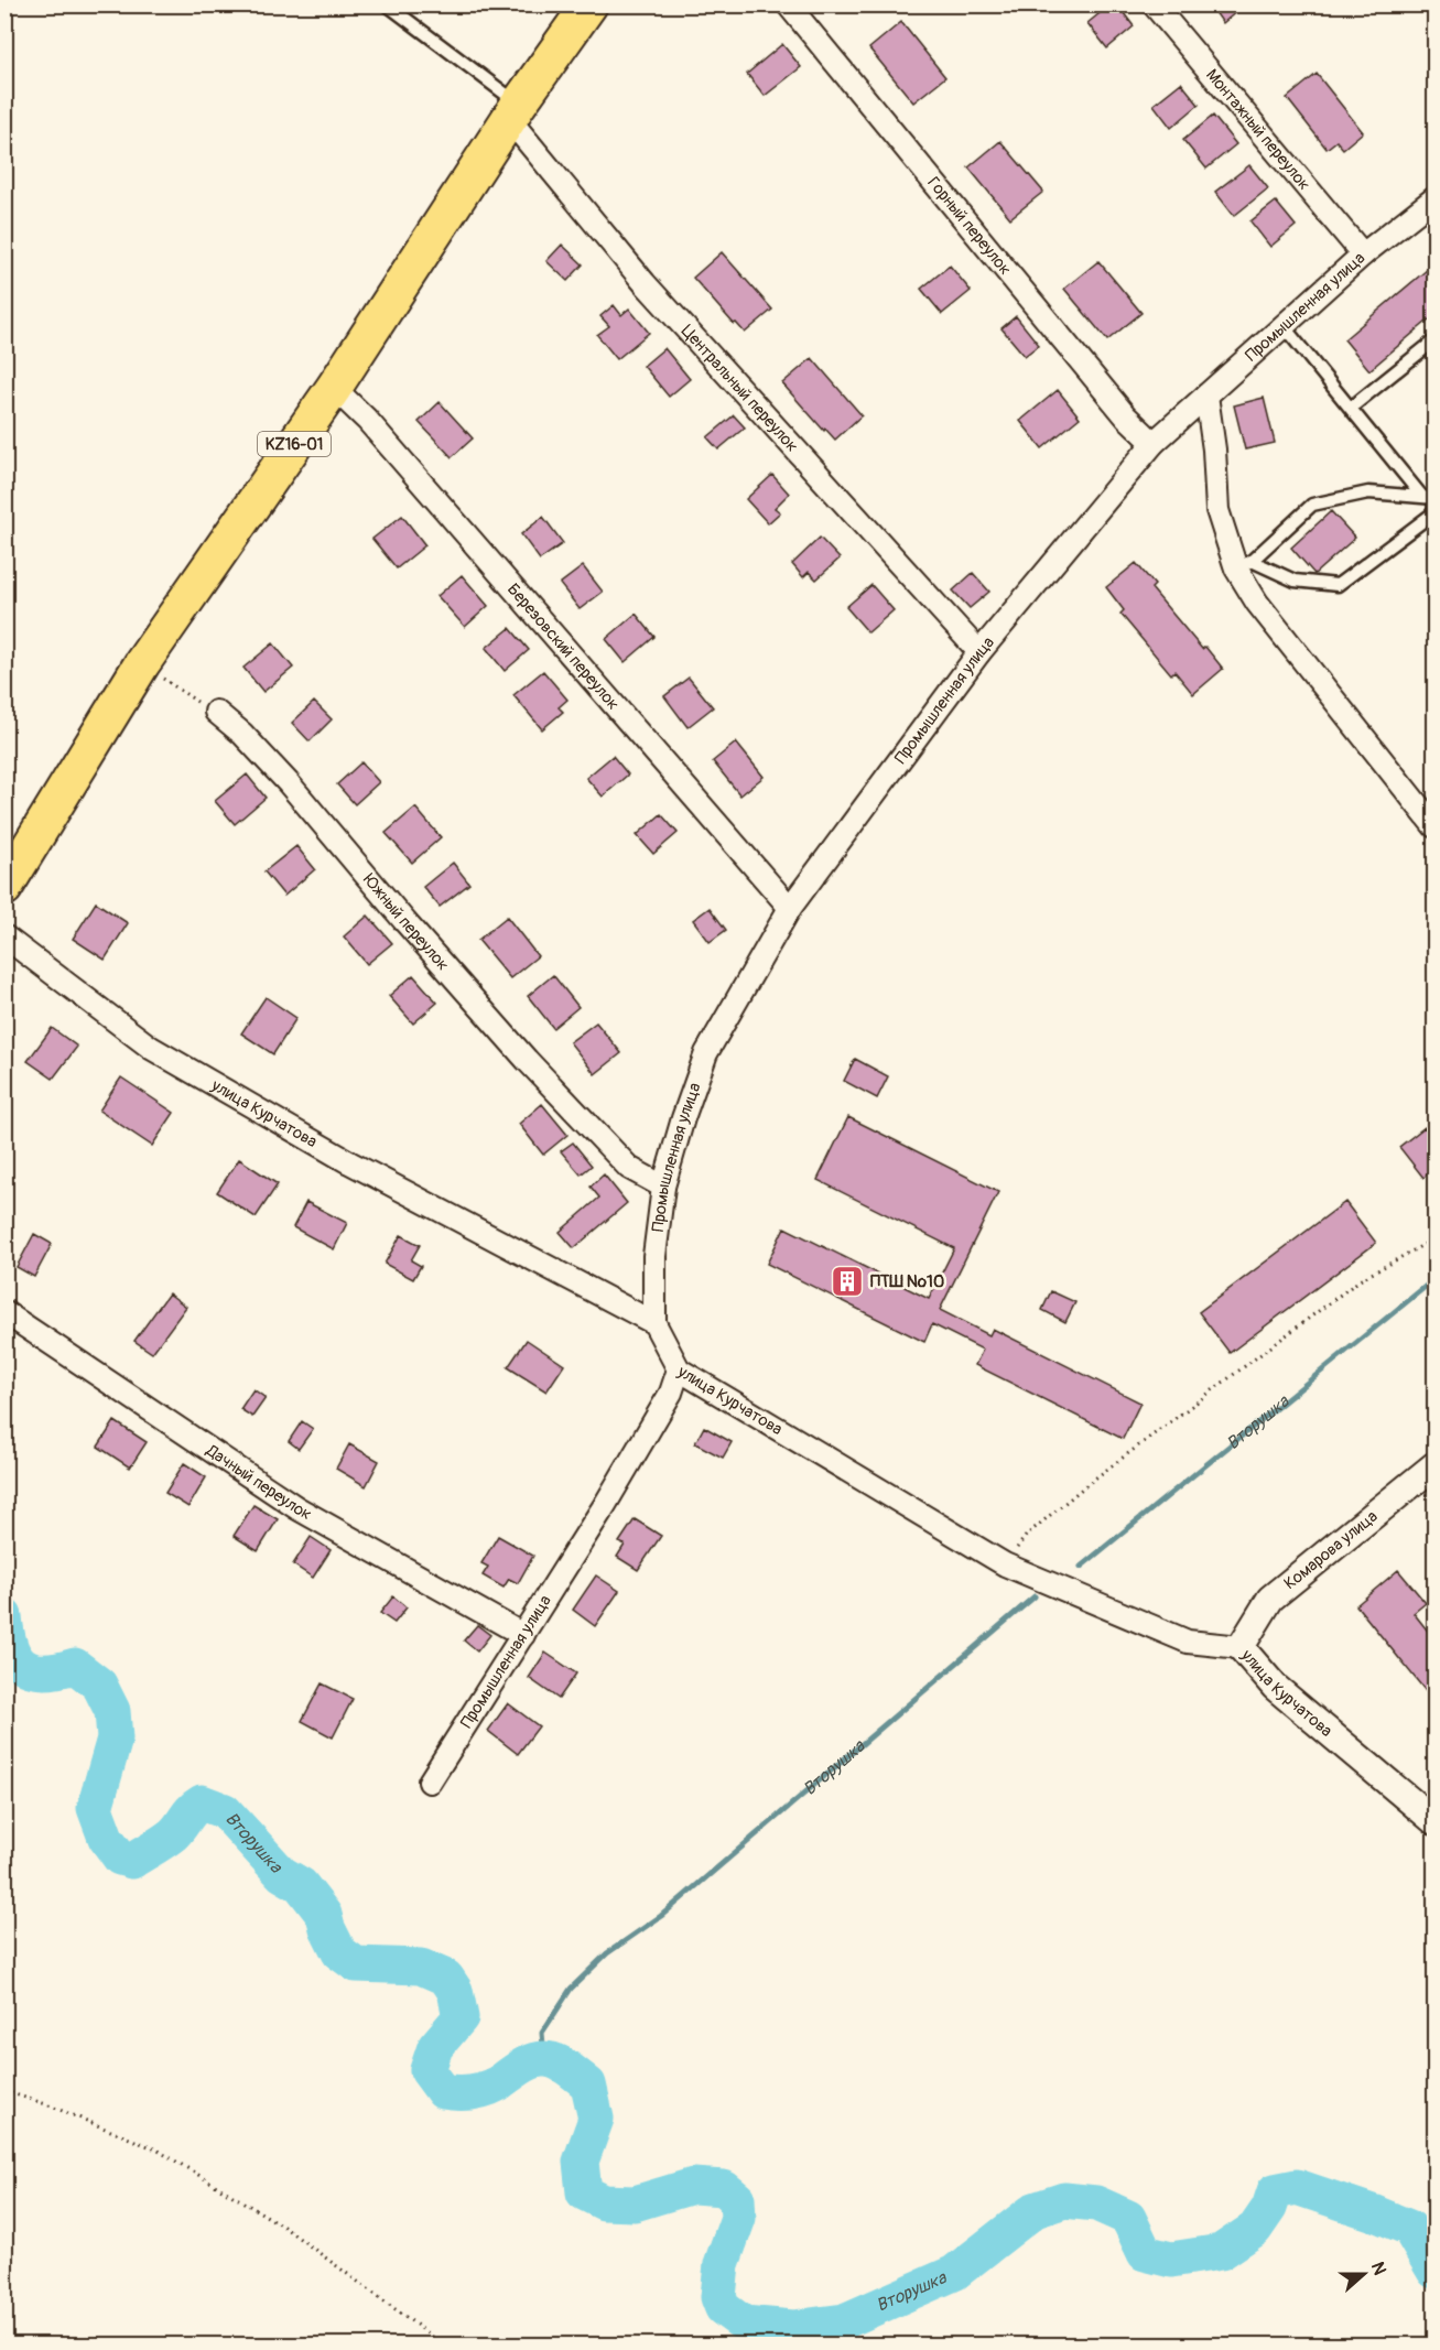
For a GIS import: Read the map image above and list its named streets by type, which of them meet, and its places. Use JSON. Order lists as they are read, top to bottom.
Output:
{
  "streets": {
    "main road": ["KZ16-01"],
    "street": [
      "Монтажный переулок",
      "Горный переулок",
      "Промышленная улица",
      "Центральный переулок",
      "Березовский переулок",
      "Южный переулок",
      "улица Курчатова",
      "Дачный переулок",
      "Комарова улица"
    ]
  },
  "crossings": [
    ["Монтажный переулок", "Промышленная улица"],
    ["Горный переулок", "Промышленная улица"],
    ["Промышленная улица", "Центральный переулок"],
    ["Промышленная улица", "Березовский переулок"],
    ["Промышленная улица", "Южный переулок"],
    ["Промышленная улица", "улица Курчатова"],
    ["Промышленная улица", "Дачный переулок"],
    ["Центральный переулок", "KZ16-01"],
    ["KZ16-01", "Березовский переулок"],
    ["улица Курчатова", "Комарова улица"]
  ],
  "water": ["Вторушка"],
  "places": {
    "building": ["ПТШ №10"]
  },
  "north": "right"
}
